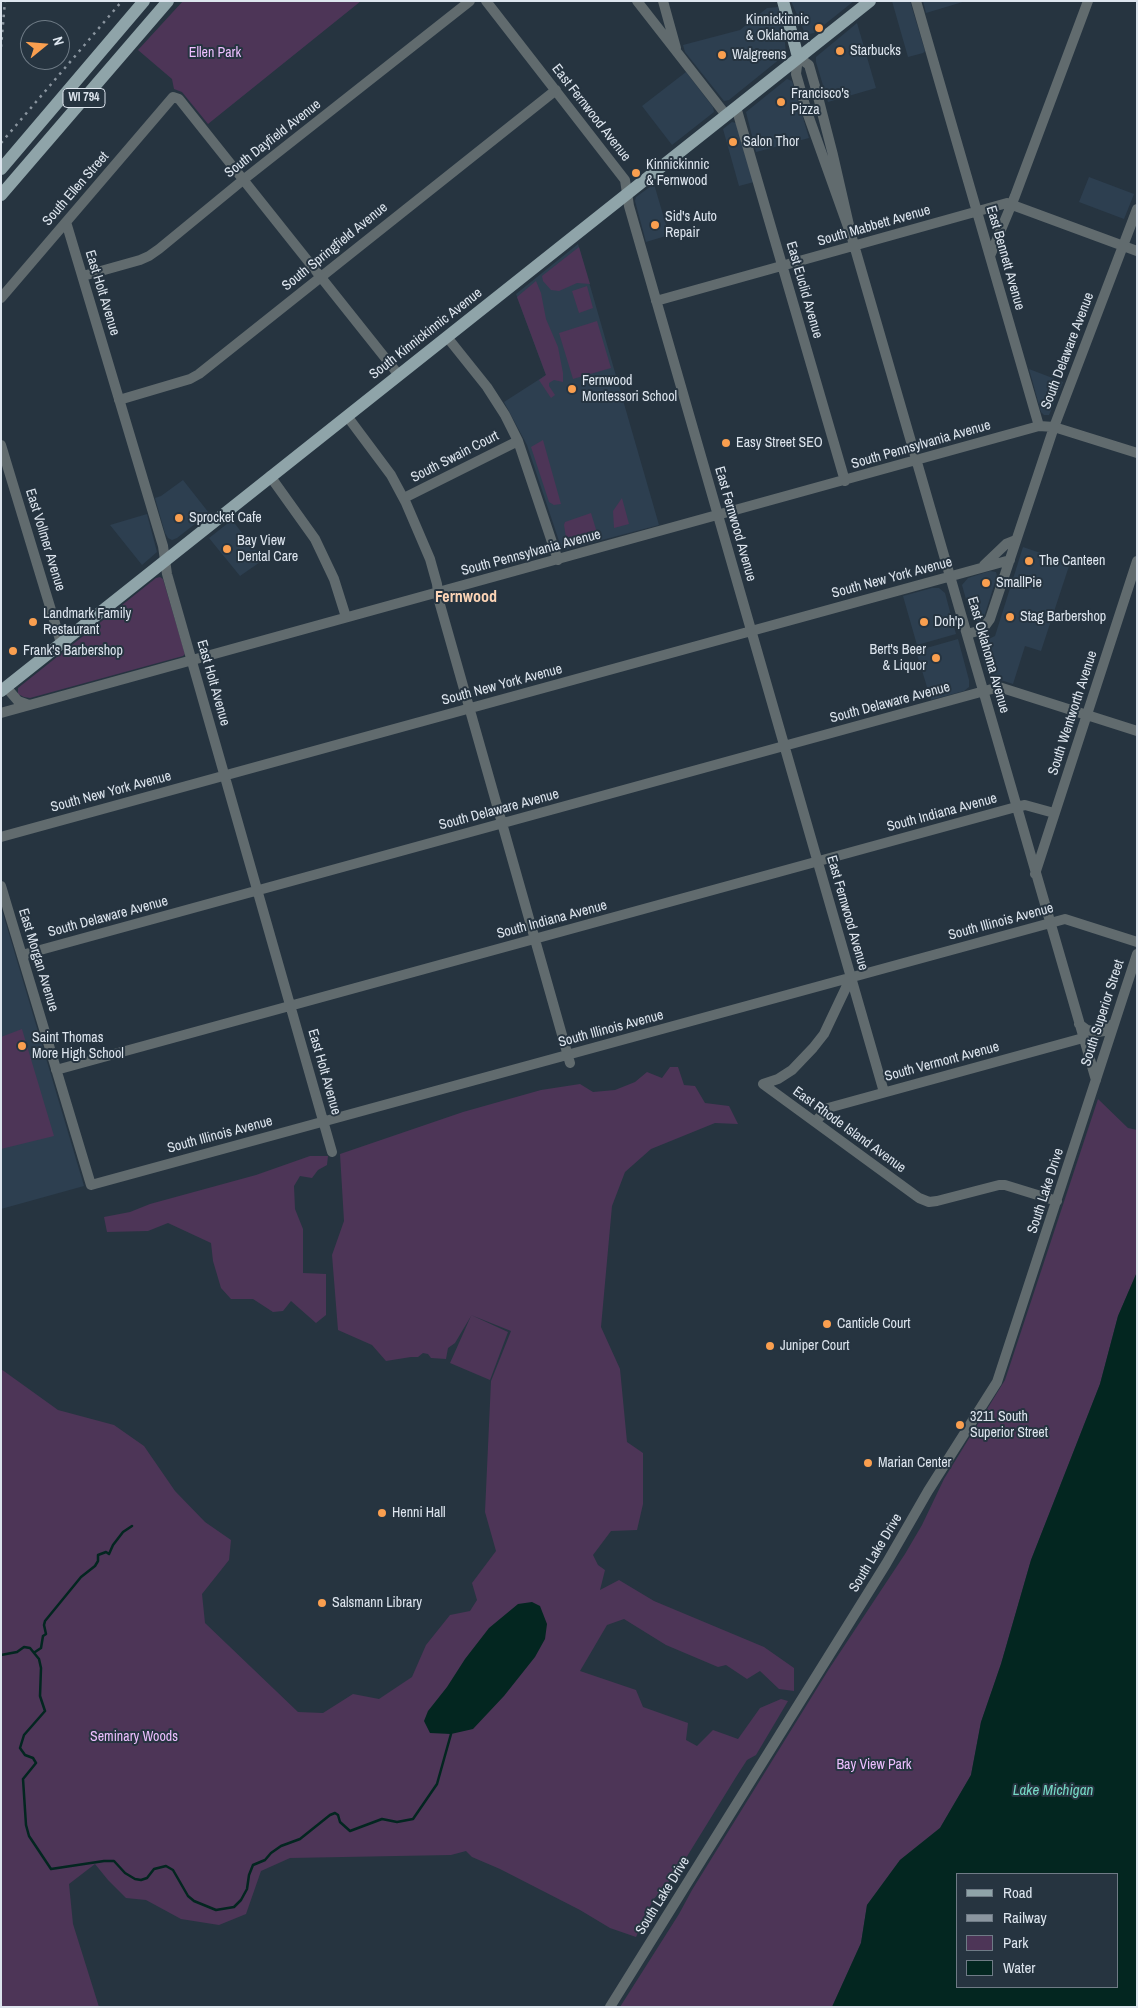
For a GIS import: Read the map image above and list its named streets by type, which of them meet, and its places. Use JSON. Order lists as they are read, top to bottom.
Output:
{
  "streets": {
    "main road": ["WI 794", "South Kinnickinnic Avenue", "East Oklahoma Avenue"],
    "street": [
      "East Fernwood Avenue",
      "South Dayfield Avenue",
      "South Ellen Street",
      "South Mabbett Avenue",
      "South Springfield Avenue",
      "East Bennett Avenue",
      "East Euclid Avenue",
      "East Holt Avenue",
      "South Delaware Avenue",
      "South Pennsylvania Avenue",
      "South Swain Court",
      "East Vollmer Avenue",
      "South New York Avenue",
      "South Wentworth Avenue",
      "South Indiana Avenue",
      "South Illinois Avenue",
      "East Morgan Avenue",
      "South Superior Street",
      "South Vermont Avenue",
      "East Rhode Island Avenue",
      "South Lake Drive"
    ]
  },
  "crossings": [
    ["East Fernwood Avenue", "South Mabbett Avenue"],
    ["East Fernwood Avenue", "South Springfield Avenue"],
    ["East Fernwood Avenue", "South Kinnickinnic Avenue"],
    ["East Fernwood Avenue", "South Delaware Avenue"],
    ["East Fernwood Avenue", "South Pennsylvania Avenue"],
    ["East Fernwood Avenue", "South New York Avenue"],
    ["East Fernwood Avenue", "South Indiana Avenue"],
    ["East Fernwood Avenue", "South Illinois Avenue"],
    ["East Fernwood Avenue", "South Vermont Avenue"],
    ["East Fernwood Avenue", "East Rhode Island Avenue"],
    ["South Dayfield Avenue", "South Ellen Street"],
    ["South Dayfield Avenue", "East Holt Avenue"],
    ["South Ellen Street", "East Holt Avenue"],
    ["South Mabbett Avenue", "East Bennett Avenue"],
    ["South Mabbett Avenue", "East Euclid Avenue"],
    ["South Mabbett Avenue", "East Oklahoma Avenue"],
    ["South Springfield Avenue", "East Holt Avenue"],
    ["East Bennett Avenue", "South Pennsylvania Avenue"],
    ["East Euclid Avenue", "South Kinnickinnic Avenue"],
    ["East Euclid Avenue", "South Pennsylvania Avenue"],
    ["East Holt Avenue", "South Kinnickinnic Avenue"],
    ["East Holt Avenue", "South Delaware Avenue"],
    ["East Holt Avenue", "South Pennsylvania Avenue"],
    ["East Holt Avenue", "South New York Avenue"],
    ["East Holt Avenue", "South Indiana Avenue"],
    ["East Holt Avenue", "South Illinois Avenue"],
    ["South Kinnickinnic Avenue", "East Vollmer Avenue"],
    ["South Kinnickinnic Avenue", "East Oklahoma Avenue"],
    ["South Delaware Avenue", "South New York Avenue"],
    ["South Delaware Avenue", "East Oklahoma Avenue"],
    ["South Delaware Avenue", "South Wentworth Avenue"],
    ["South Delaware Avenue", "East Morgan Avenue"],
    ["South Pennsylvania Avenue", "East Oklahoma Avenue"],
    ["South New York Avenue", "East Oklahoma Avenue"],
    ["East Oklahoma Avenue", "South Wentworth Avenue"],
    ["East Oklahoma Avenue", "South Indiana Avenue"],
    ["East Oklahoma Avenue", "South Illinois Avenue"],
    ["East Oklahoma Avenue", "South Superior Street"],
    ["East Oklahoma Avenue", "South Vermont Avenue"],
    ["East Oklahoma Avenue", "South Lake Drive"],
    ["South Wentworth Avenue", "South Indiana Avenue"],
    ["South Indiana Avenue", "East Morgan Avenue"],
    ["South Illinois Avenue", "East Morgan Avenue"],
    ["South Illinois Avenue", "East Rhode Island Avenue"],
    ["South Superior Street", "South Lake Drive"],
    ["South Vermont Avenue", "East Rhode Island Avenue"],
    ["East Rhode Island Avenue", "South Lake Drive"]
  ],
  "districts": ["Fernwood"],
  "water": ["Lake Michigan"],
  "parks": ["Ellen Park", "Seminary Woods", "Bay View Park"],
  "places": [
    "Kinnickinnic & Oklahoma",
    "Starbucks",
    "Walgreens",
    "Francisco's Pizza",
    "Salon Thor",
    "Kinnickinnic & Fernwood",
    "Sid's Auto Repair",
    "Fernwood Montessori School",
    "Easy Street SEO",
    "Sprocket Cafe",
    "Bay View Dental Care",
    "The Canteen",
    "SmallPie",
    "Stag Barbershop",
    "Landmark Family Restaurant",
    "Doh'p",
    "Frank's Barbershop",
    "Bert's Beer & Liquor",
    "Saint Thomas More High School",
    "Canticle Court",
    "Juniper Court",
    "3211 South Superior Street",
    "Marian Center",
    "Henni Hall",
    "Salsmann Library"
  ],
  "legend": [
    "Road",
    "Railway",
    "Park",
    "Water"
  ],
  "north": "right"
}
